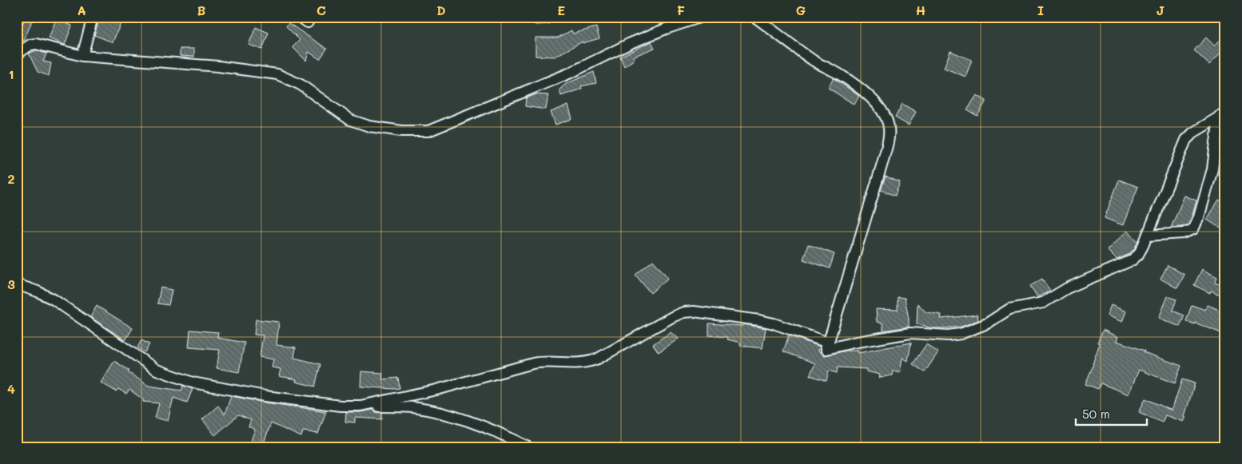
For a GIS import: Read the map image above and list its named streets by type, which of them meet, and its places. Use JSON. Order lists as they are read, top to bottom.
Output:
{
  "scale_bar": "50 m",
  "grid": {
    "columns": [
      "A",
      "B",
      "C",
      "D",
      "E",
      "F",
      "G",
      "H",
      "I",
      "J"
    ],
    "rows": [
      "1",
      "2",
      "3",
      "4"
    ]
  }
}
